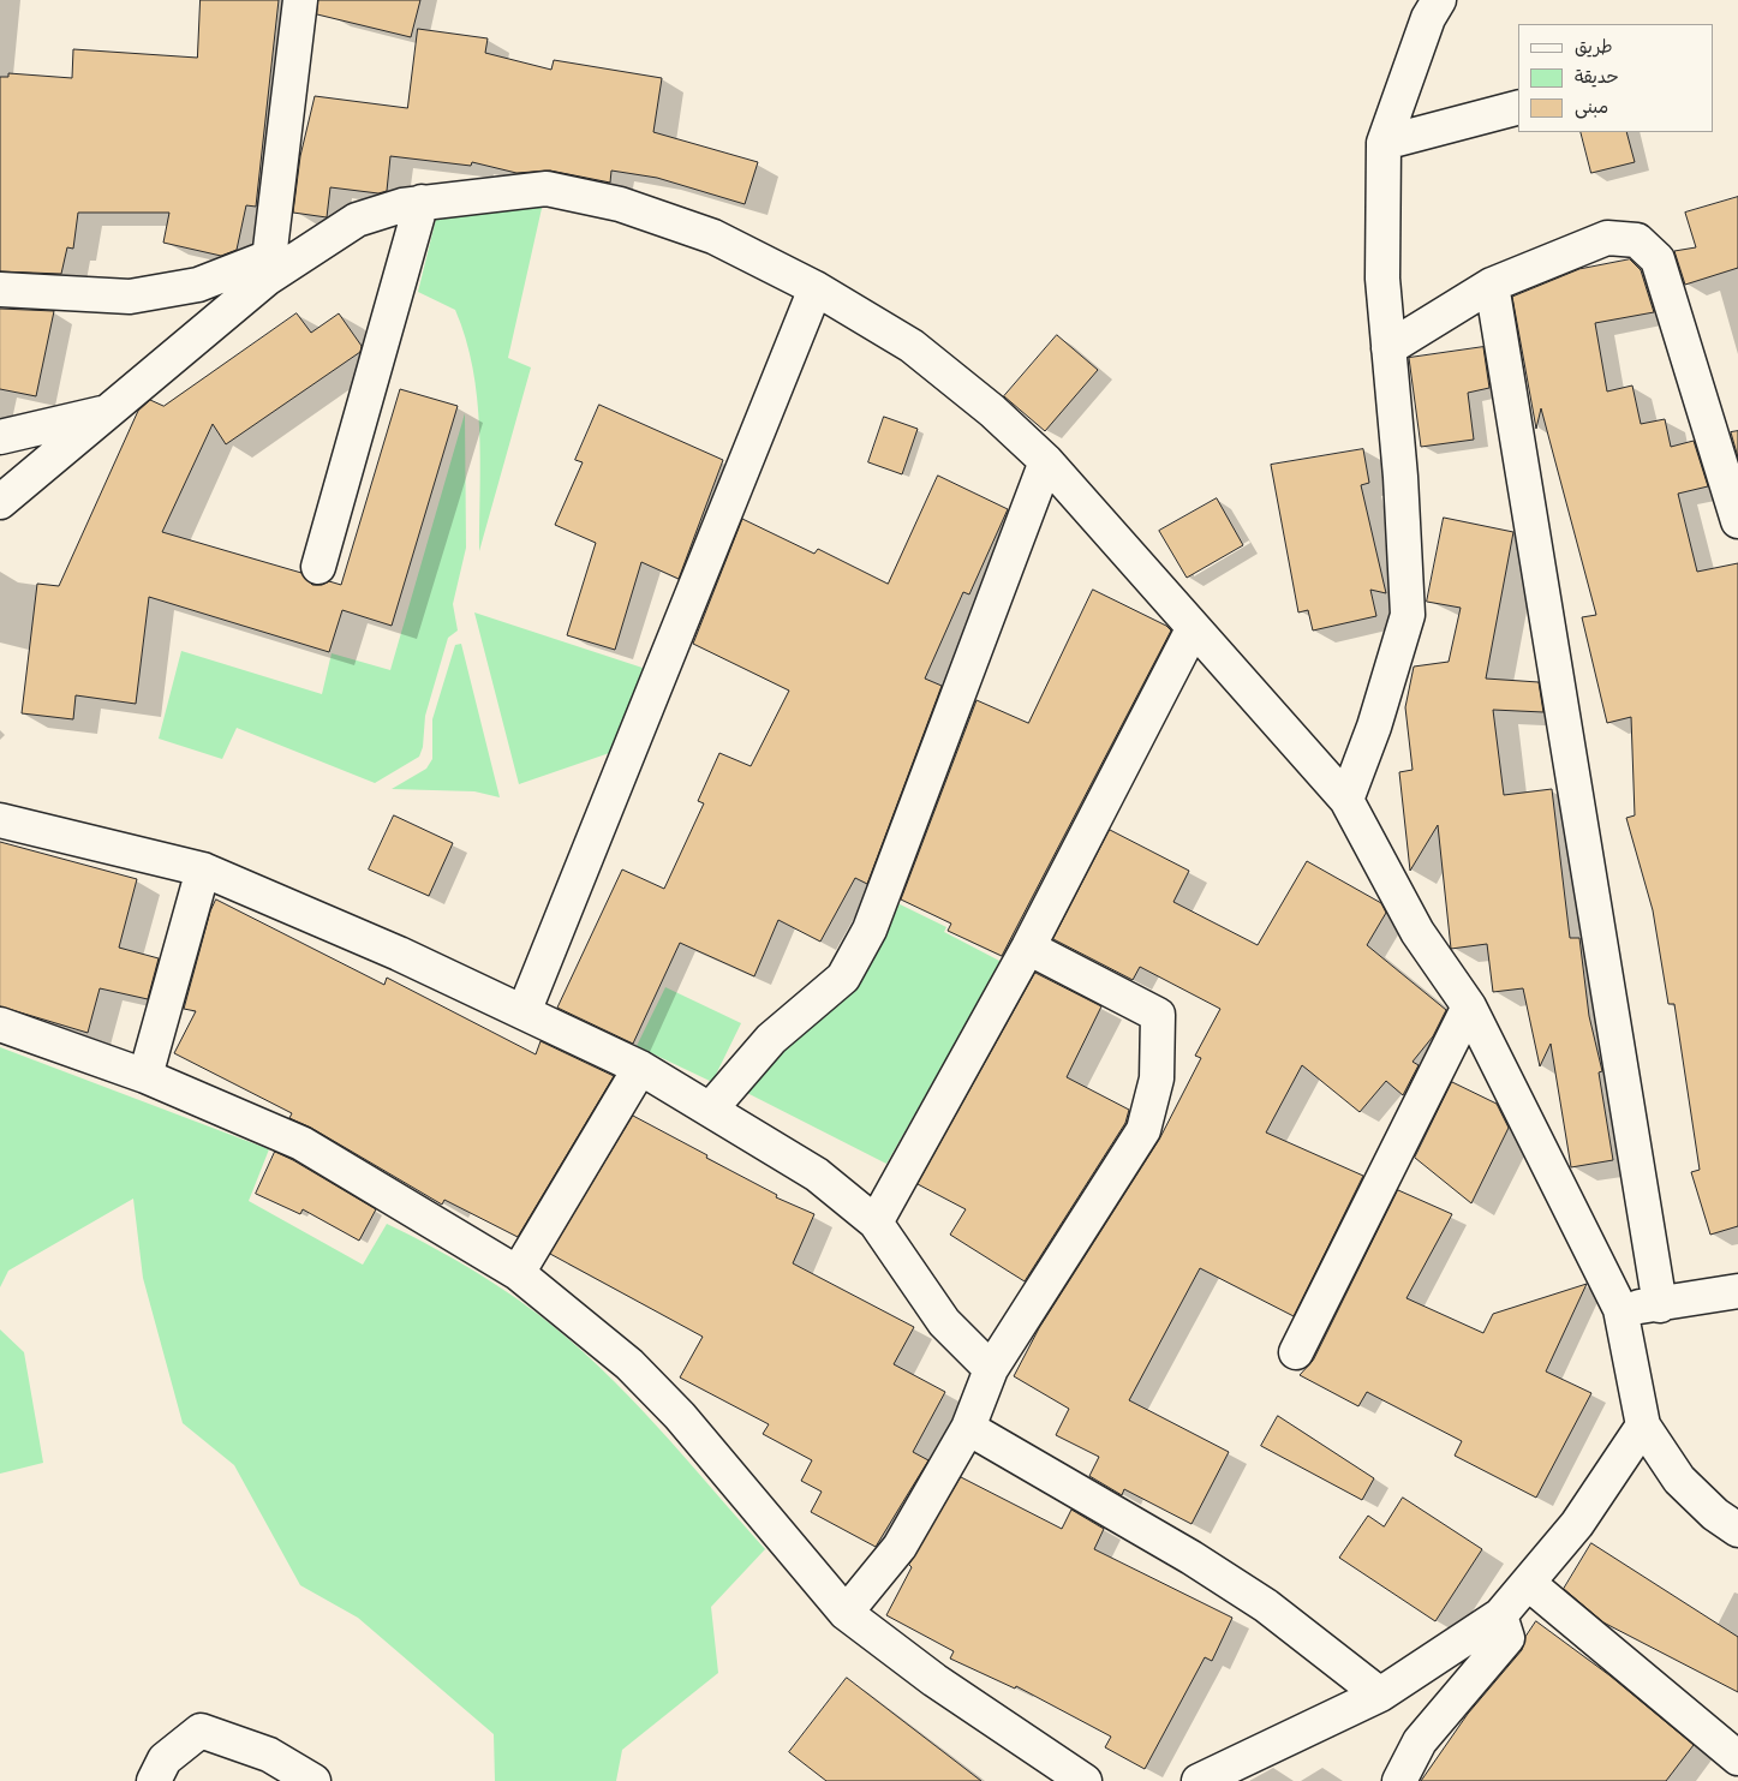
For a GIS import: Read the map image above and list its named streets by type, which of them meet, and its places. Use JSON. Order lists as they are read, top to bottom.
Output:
{
  "legend": ["طريق", "حديقة", "مبنى"]
}
